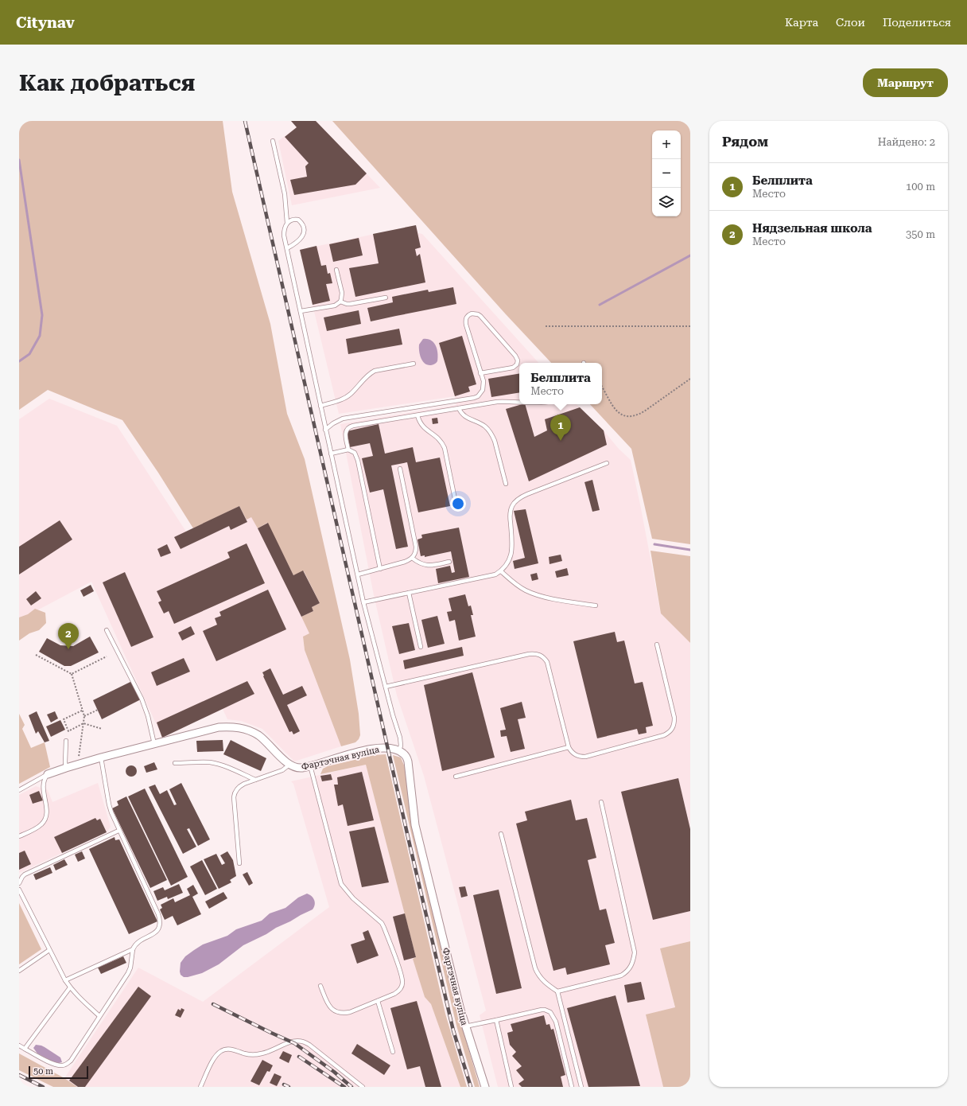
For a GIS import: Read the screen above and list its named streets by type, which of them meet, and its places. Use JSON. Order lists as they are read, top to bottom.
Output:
{
  "streets": {
    "street": ["Фартэчная вуліца"]
  },
  "scale_bar": "50 m",
  "page": {
    "header": "Citynav",
    "nav": ["Карта", "Слои", "Поделиться"],
    "buttons": "Маршрут",
    "title": "Как добраться",
    "heading": ["Рядом", "Найдено: 2"],
    "map_buttons": ["+", "−"],
    "list": [
      {
        "mark": "1",
        "name": "Белплита",
        "note": "Место",
        "value": "100 m"
      },
      {
        "mark": "2",
        "name": "Нядзельная школа",
        "note": "Место",
        "value": "350 m"
      }
    ],
    "popup": ["Белплита", "Место"],
    "pins": ["1", "2"],
    "scale": "50 m"
  }
}
